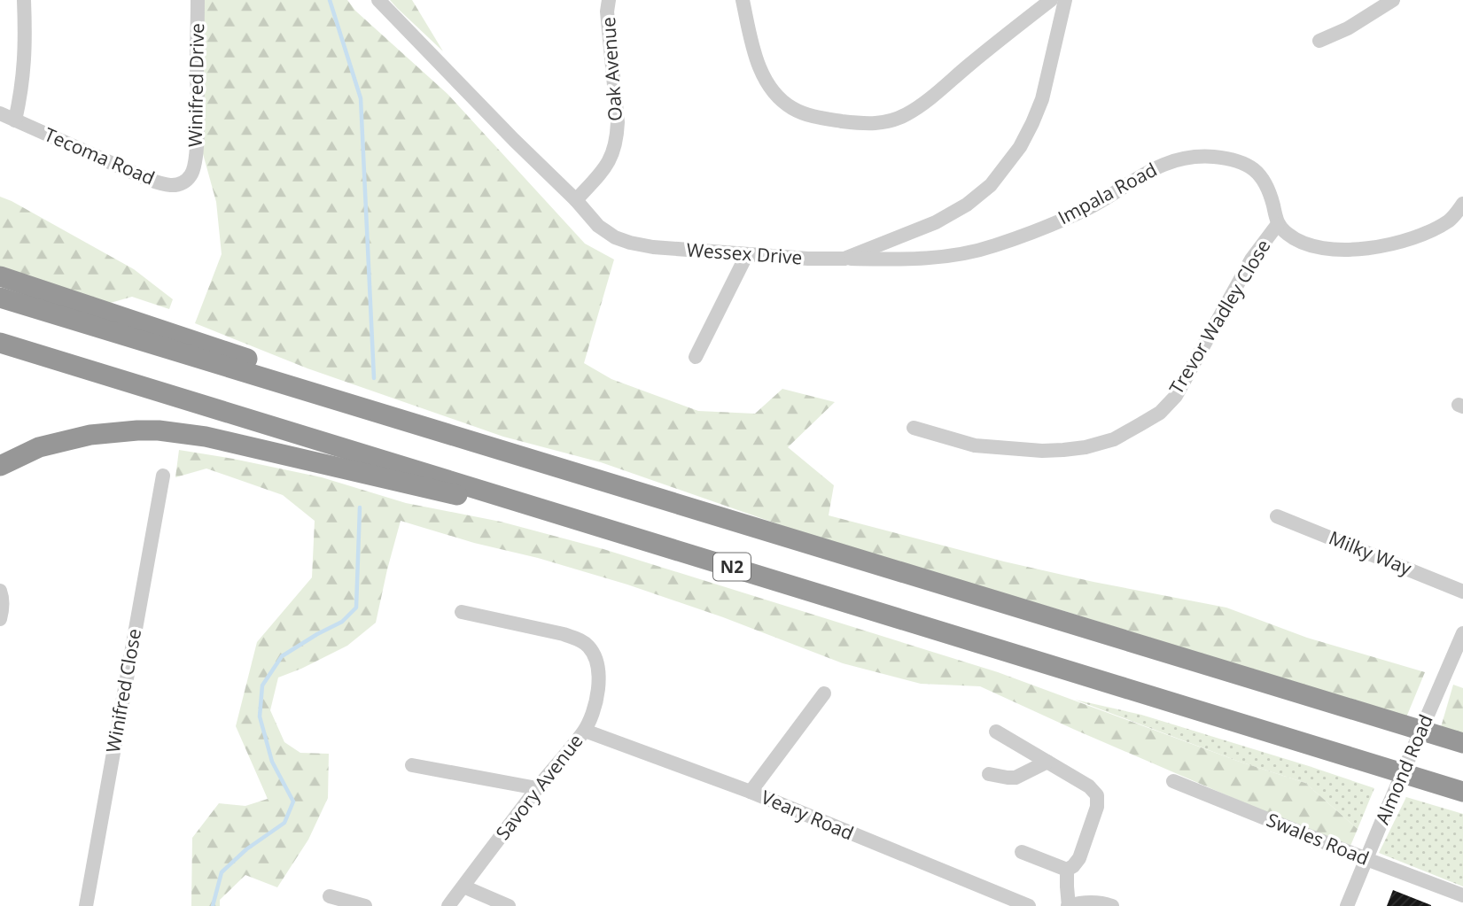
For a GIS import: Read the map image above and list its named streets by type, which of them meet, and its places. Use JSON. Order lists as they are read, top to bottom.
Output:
{
  "streets": {
    "highway": ["N2"],
    "street": [
      "Oak Avenue",
      "Winifred Drive",
      "Tecoma Road",
      "Impala Road",
      "Wessex Drive",
      "Trevor Wadley Close",
      "Milky Way",
      "Winifred Close",
      "Almond Road",
      "Savory Avenue",
      "Veary Road",
      "Swales Road"
    ]
  },
  "crossings": [
    ["Oak Avenue", "Wessex Drive"],
    ["Winifred Drive", "Tecoma Road"],
    ["Impala Road", "Wessex Drive"],
    ["Impala Road", "Trevor Wadley Close"],
    ["Almond Road", "Swales Road"],
    ["Savory Avenue", "Veary Road"]
  ]
}
